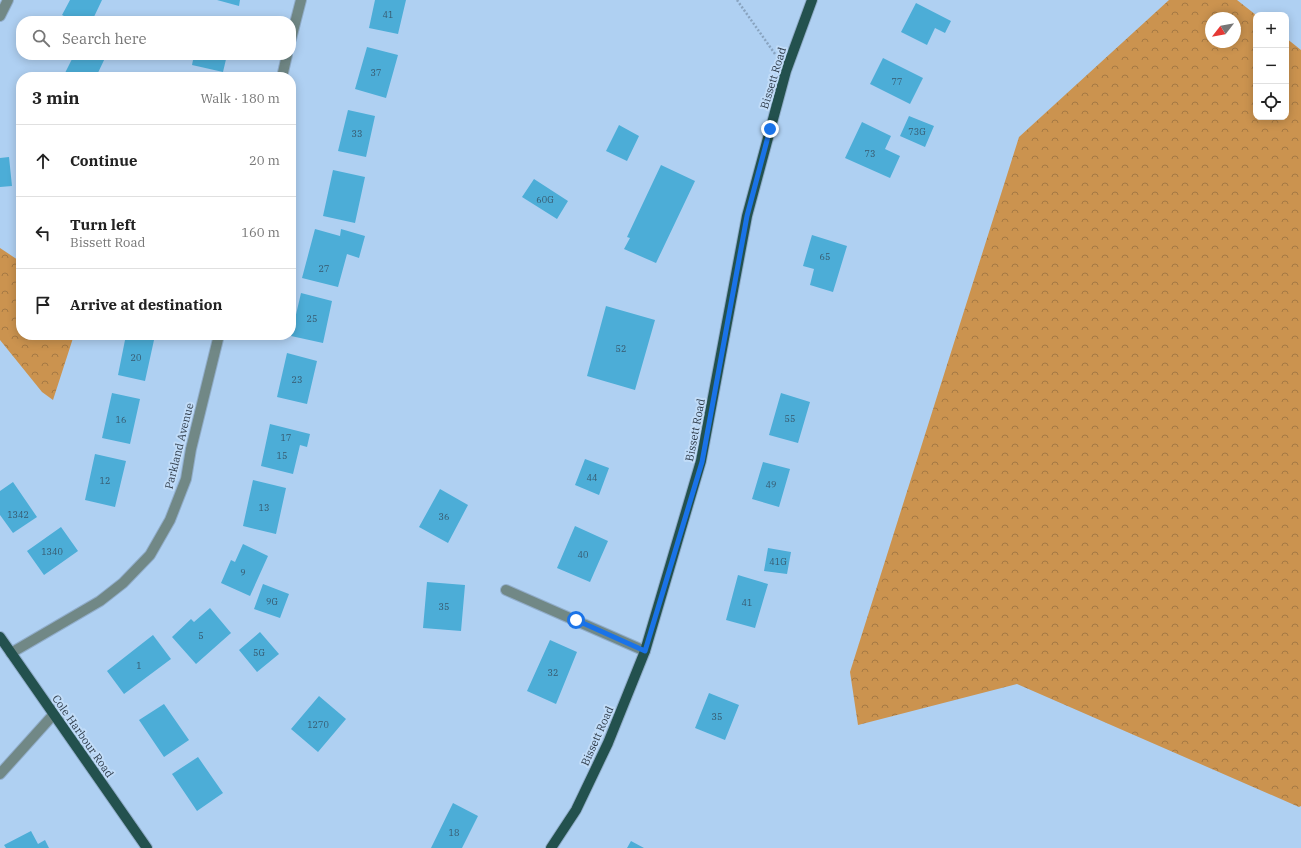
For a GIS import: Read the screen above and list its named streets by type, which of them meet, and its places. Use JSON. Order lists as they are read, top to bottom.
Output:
{
  "streets": {
    "main road": ["Bissett Road", "Cole Harbour Road"],
    "street": ["Parkland Avenue"]
  },
  "crossings": [
    ["Parkland Avenue", "Cole Harbour Road"]
  ],
  "house_numbers": [
    "41",
    "37",
    "77",
    "73G",
    "33",
    "73",
    "60G",
    "65",
    "27",
    "25",
    "52",
    "20",
    "23",
    "55",
    "16",
    "17",
    "15",
    "44",
    "12",
    "49",
    "13",
    "1342",
    "36",
    "1340",
    "40",
    "41G",
    "9",
    "9G",
    "41",
    "35",
    "5",
    "5G",
    "1",
    "32",
    "35",
    "1270",
    "18"
  ],
  "north": "bottom left",
  "page": {
    "map_buttons": ["+", "−"],
    "search": "Search here",
    "heading": ["3 min", "Walk · 180 m"],
    "list": [
      ["Continue", "20 m"],
      ["Turn left", "Bissett Road", "160 m"],
      "Arrive at destination"
    ]
  }
}
